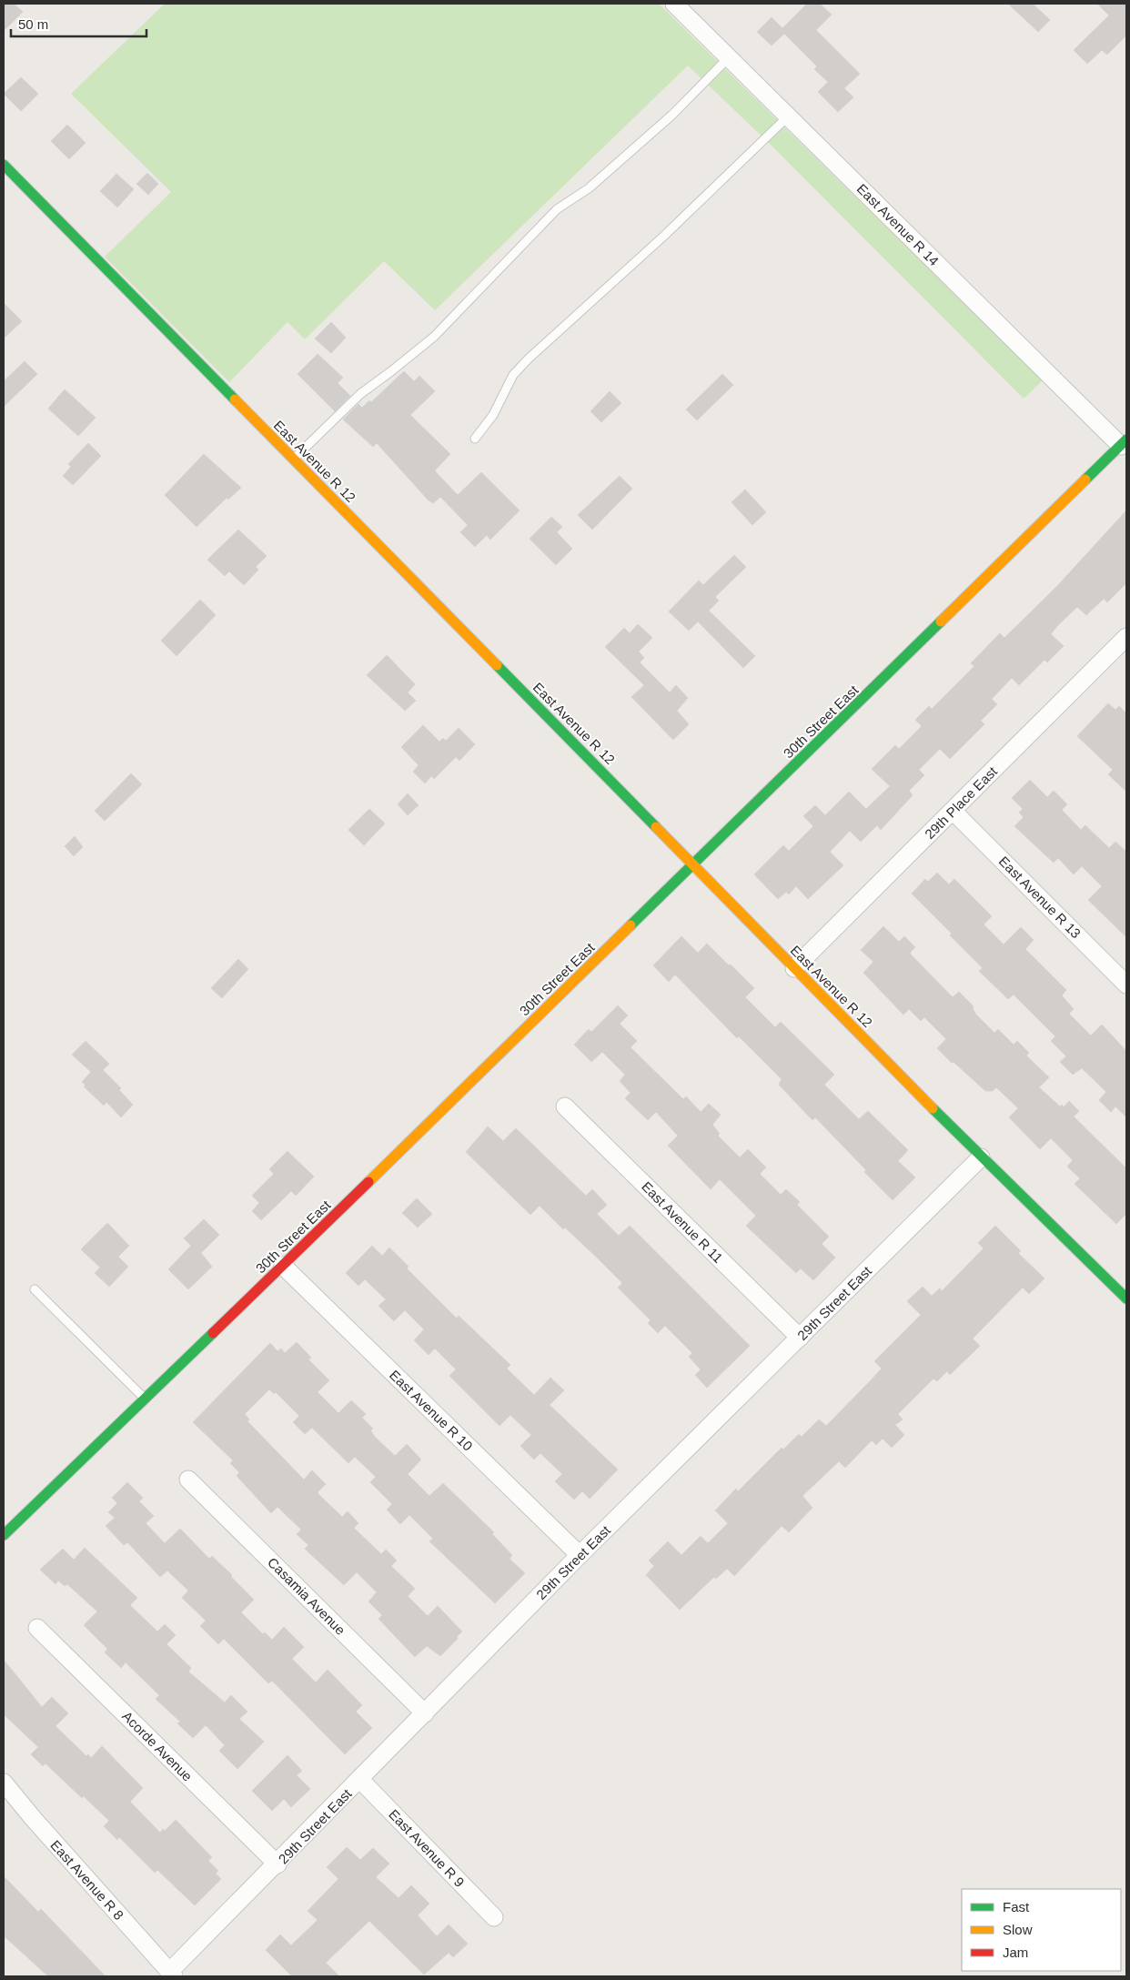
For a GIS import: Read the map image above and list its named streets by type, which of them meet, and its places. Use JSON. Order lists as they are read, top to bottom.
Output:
{
  "streets": {
    "street": [
      "East Avenue R 14",
      "East Avenue R 12",
      "30th Street East",
      "29th Place East",
      "East Avenue R 13",
      "East Avenue R 11",
      "29th Street East",
      "East Avenue R 10",
      "Casamia Avenue",
      "Acorde Avenue",
      "East Avenue R 9",
      "East Avenue R 8"
    ]
  },
  "crossings": [
    ["East Avenue R 14", "30th Street East"],
    ["East Avenue R 12", "30th Street East"],
    ["East Avenue R 12", "29th Place East"],
    ["East Avenue R 12", "29th Street East"],
    ["30th Street East", "East Avenue R 10"],
    ["29th Place East", "East Avenue R 13"],
    ["East Avenue R 11", "29th Street East"],
    ["29th Street East", "East Avenue R 10"],
    ["29th Street East", "Casamia Avenue"],
    ["29th Street East", "Acorde Avenue"],
    ["29th Street East", "East Avenue R 9"],
    ["29th Street East", "East Avenue R 8"]
  ],
  "legend": ["Fast", "Slow", "Jam"],
  "scale_bar": "50 m"
}
